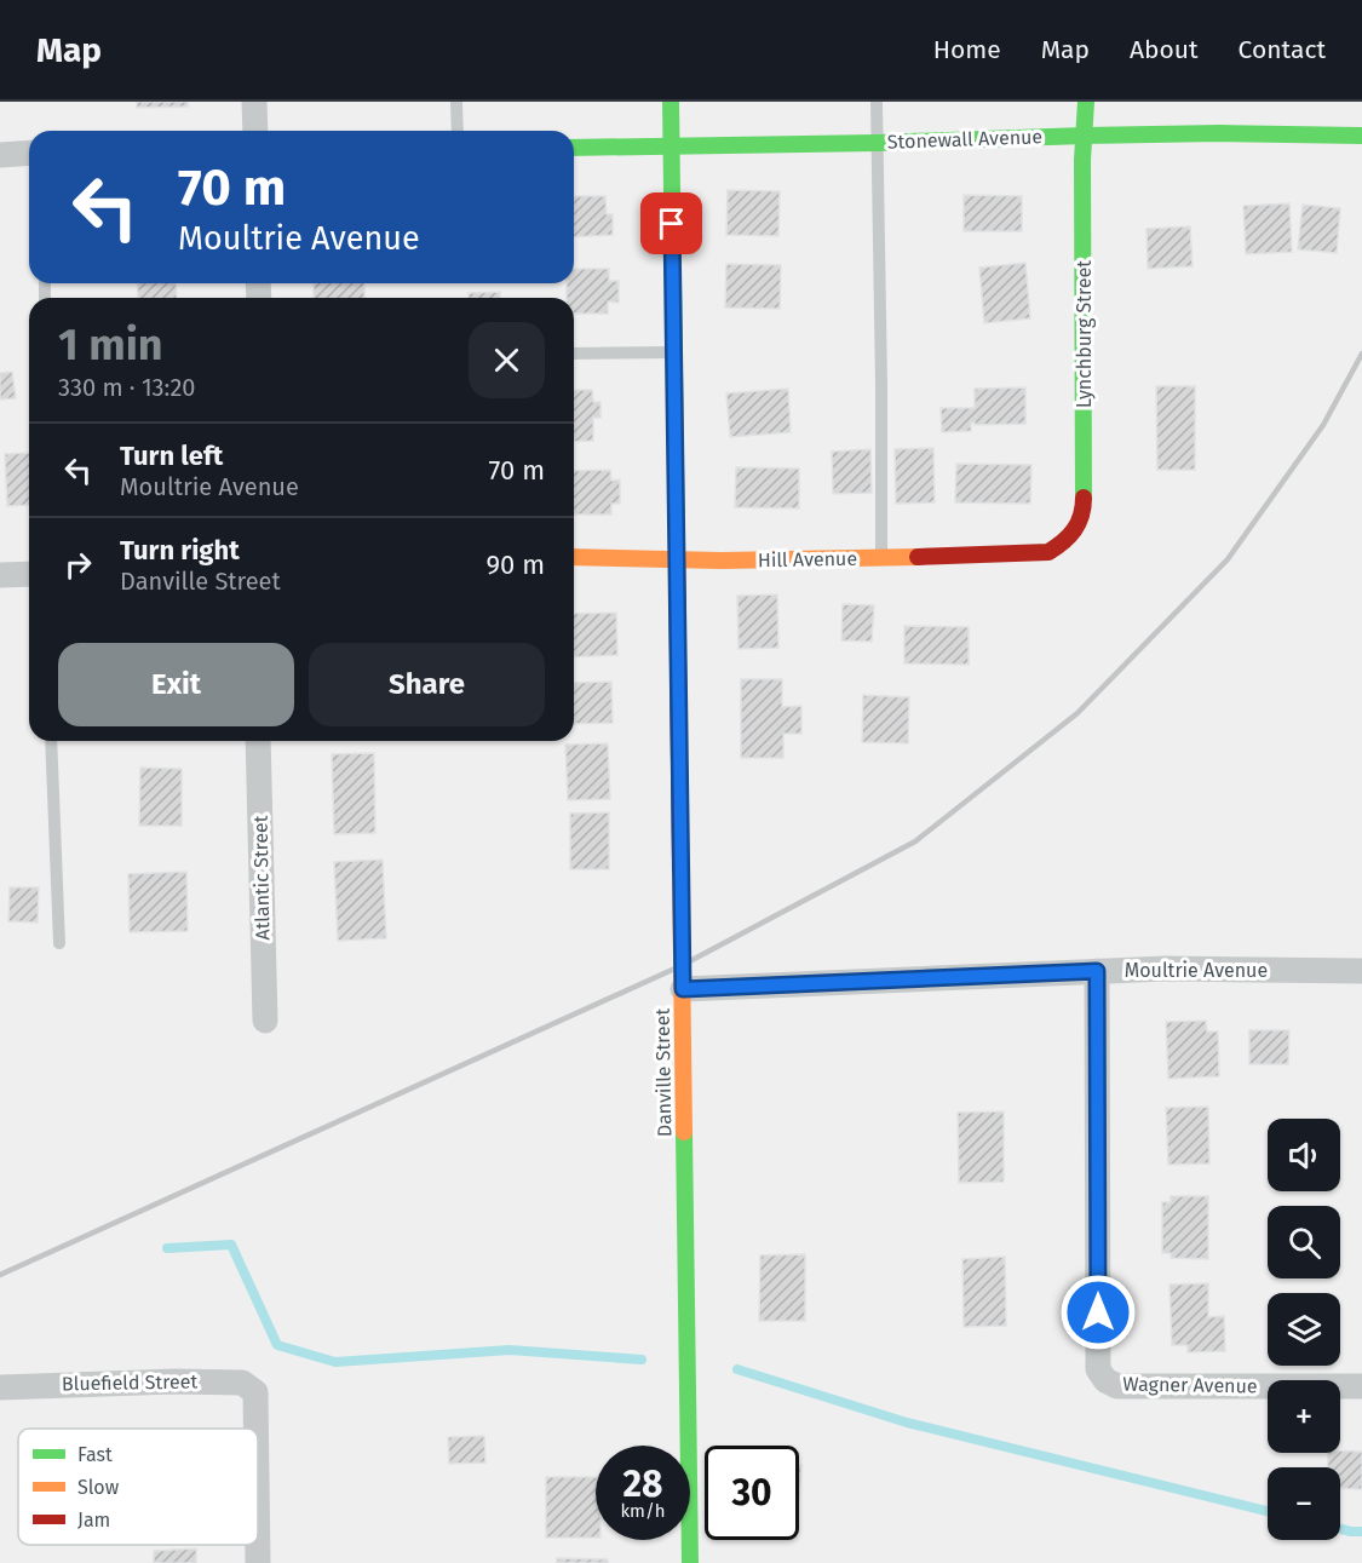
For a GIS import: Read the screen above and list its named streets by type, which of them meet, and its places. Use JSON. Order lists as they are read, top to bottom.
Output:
{
  "streets": {
    "street": [
      "Stonewall Avenue",
      "Lynchburg Street",
      "Hill Avenue",
      "Atlantic Street",
      "Moultrie Avenue",
      "Danville Street",
      "Bluefield Street",
      "Wagner Avenue"
    ]
  },
  "crossings": [
    ["Stonewall Avenue", "Lynchburg Street"],
    ["Stonewall Avenue", "Danville Street"],
    ["Lynchburg Street", "Hill Avenue"],
    ["Hill Avenue", "Danville Street"],
    ["Moultrie Avenue", "Danville Street"],
    ["Moultrie Avenue", "Wagner Avenue"]
  ],
  "legend": ["Fast", "Slow", "Jam"],
  "page": {
    "header": "Map",
    "nav": [
      "Home",
      "Map",
      "About",
      "Contact"
    ],
    "turn": ["70 m", "Moultrie Avenue"],
    "heading": ["1 min", "330 m · 13:20"],
    "list": [
      {
        "name": "Turn left",
        "note": "Moultrie Avenue",
        "value": "70 m"
      },
      {
        "name": "Turn right",
        "note": "Danville Street",
        "value": "90 m"
      }
    ],
    "buttons": ["Exit", "Share"],
    "map_buttons": ["+", "−"],
    "speed": "28 km/h",
    "limit": "30"
  }
}
